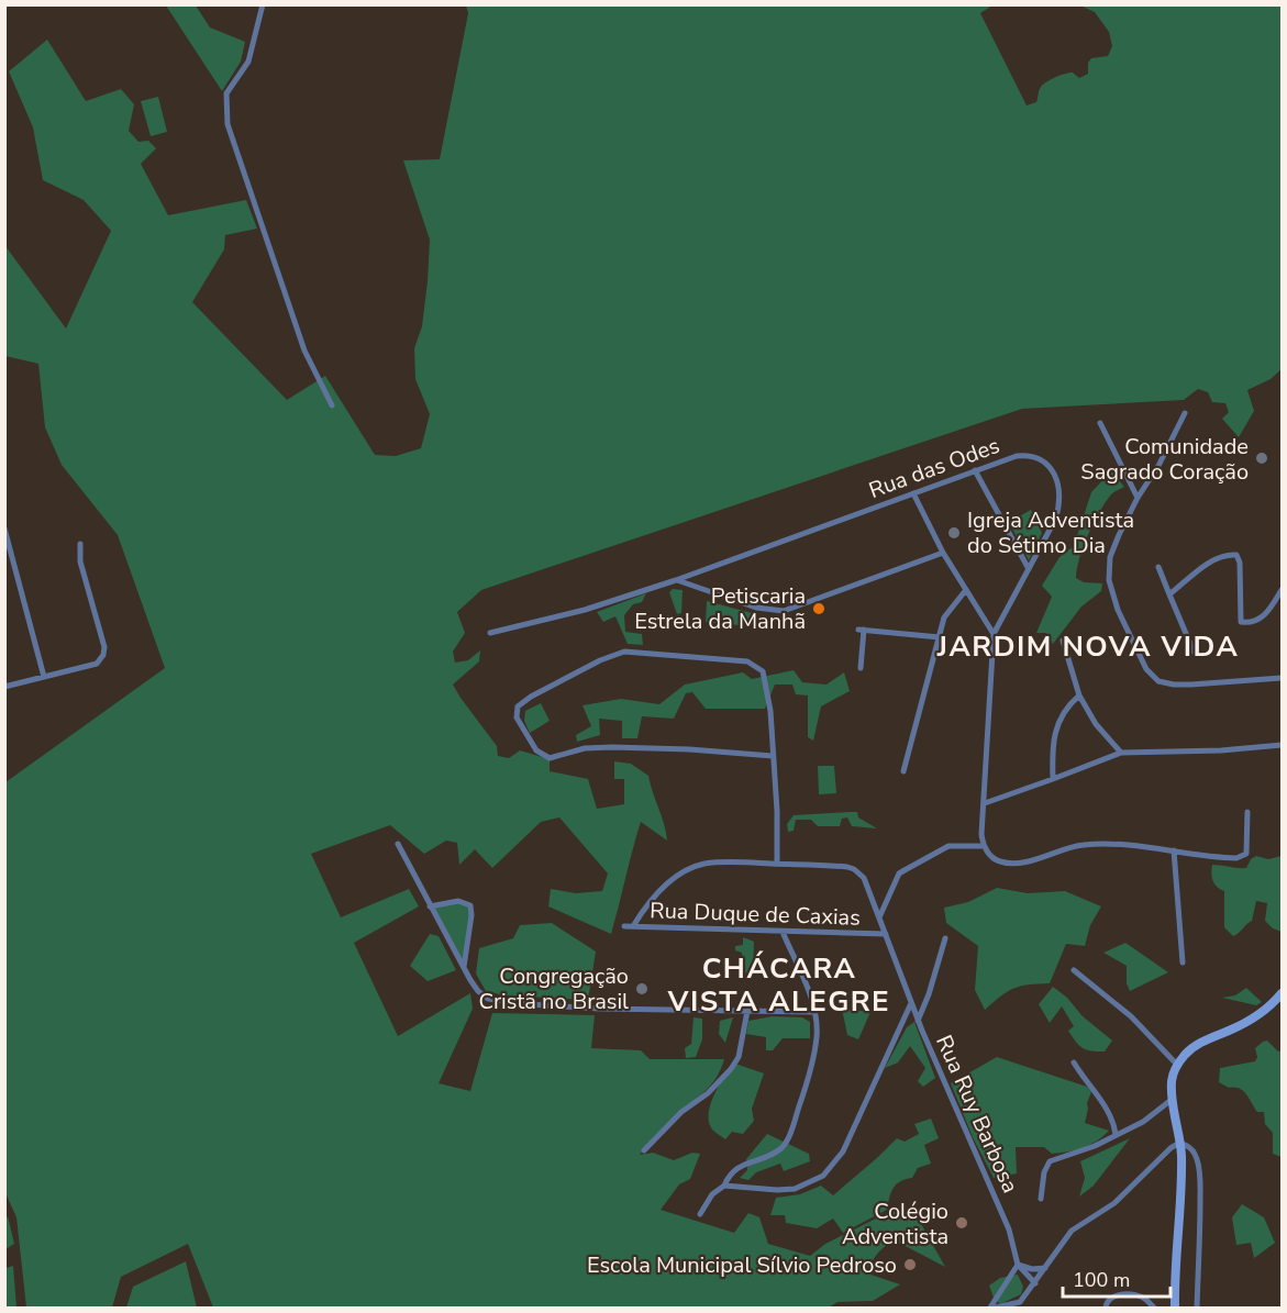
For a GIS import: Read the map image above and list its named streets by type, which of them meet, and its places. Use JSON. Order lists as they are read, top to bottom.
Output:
{
  "streets": {
    "street": ["Rua das Odes", "Rua Duque de Caxias", "Rua Ruy Barbosa"]
  },
  "crossings": [
    ["Rua Duque de Caxias", "Rua Ruy Barbosa"]
  ],
  "districts": ["JARDIM NOVA VIDA", "CHÁCARA VISTA ALEGRE"],
  "places": [
    "Comunidade Sagrado Coração",
    "Igreja Adventista do Sétimo Dia",
    "Petiscaria Estrela da Manhã",
    "Congregação Cristã no Brasil",
    "Colégio Adventista",
    "Escola Municipal Sílvio Pedroso"
  ],
  "scale_bar": "100 m"
}
